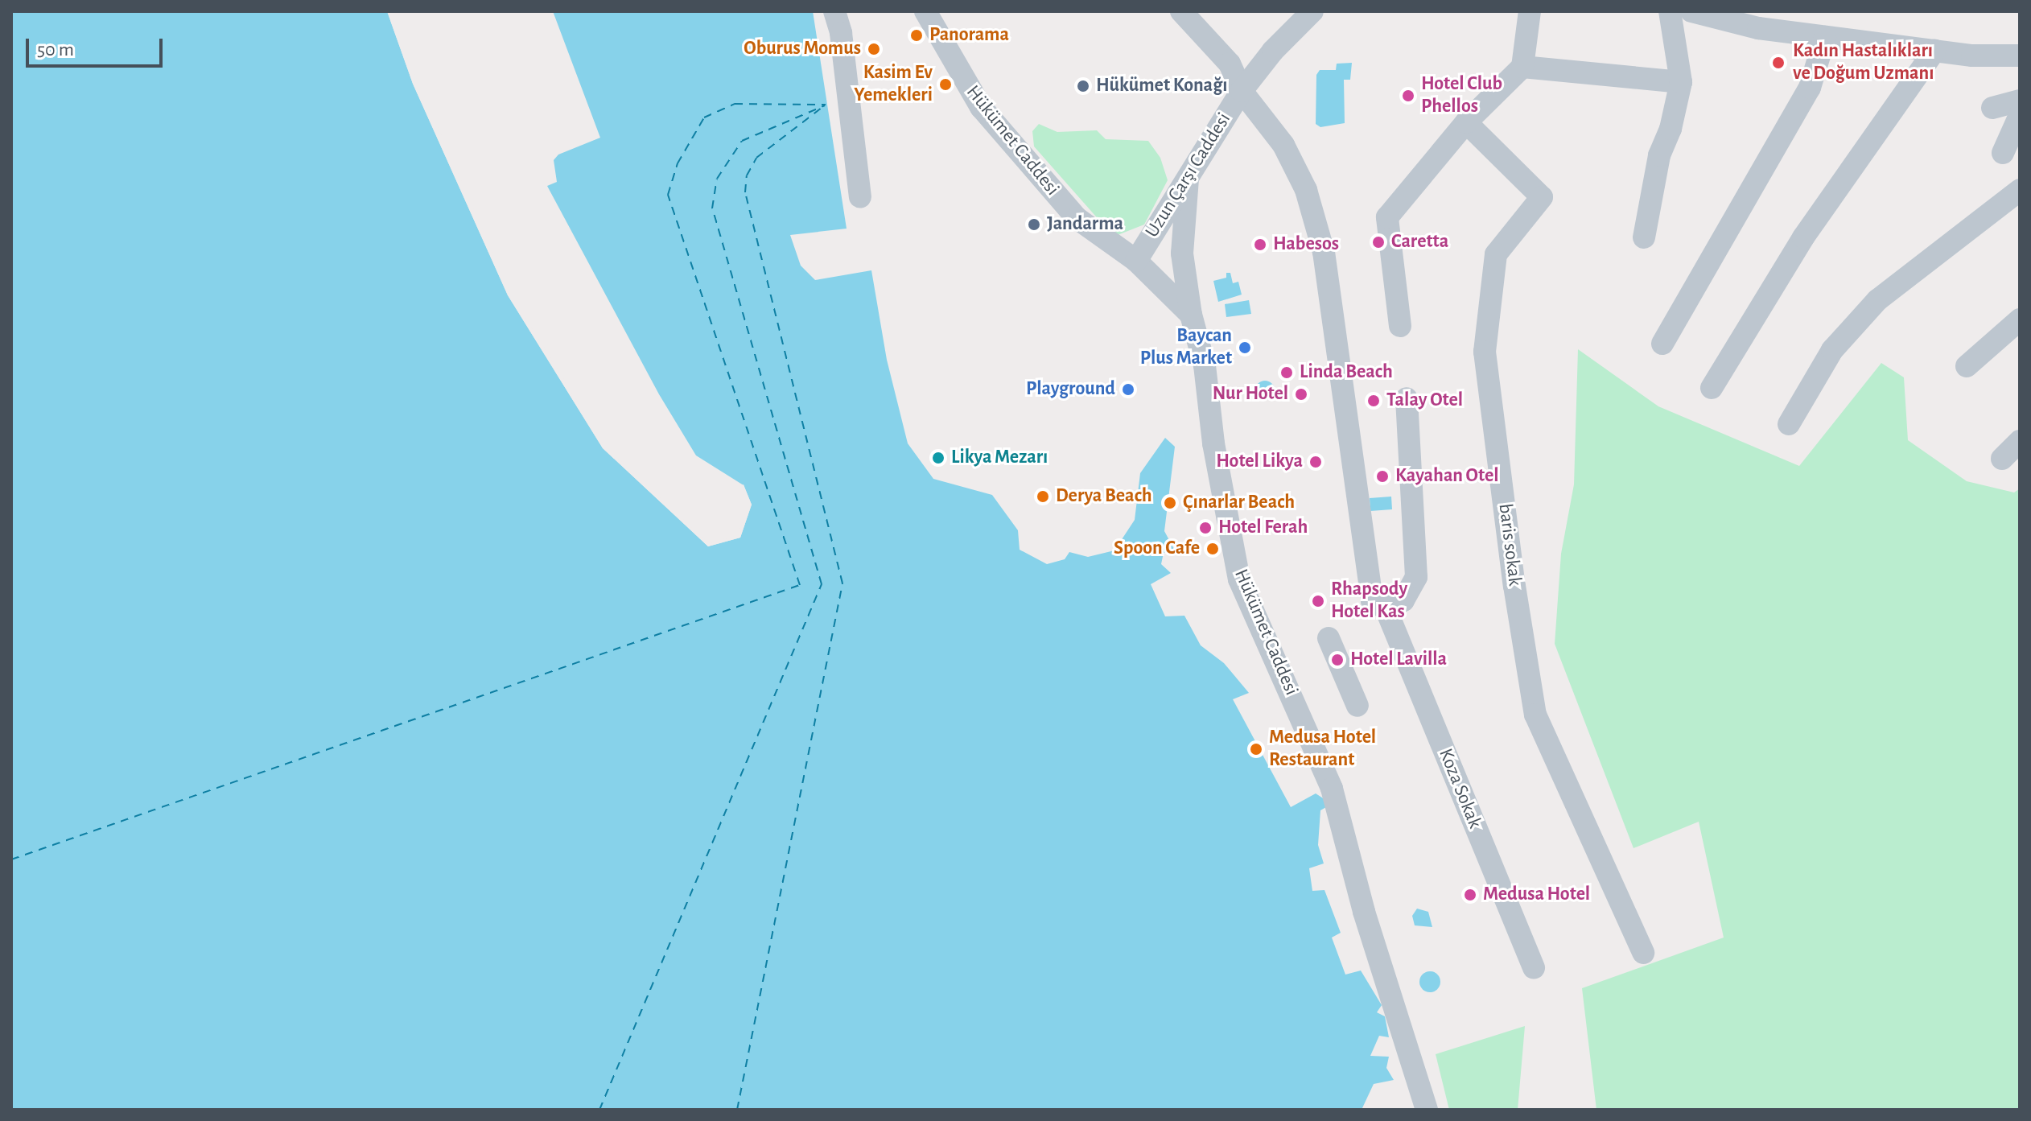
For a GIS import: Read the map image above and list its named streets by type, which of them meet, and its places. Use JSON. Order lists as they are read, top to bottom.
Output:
{
  "streets": {
    "street": [
      "Hükümet Caddesi",
      "Uzun Çarşı Caddesi",
      "baris sokak",
      "Koza Sokak"
    ]
  },
  "crossings": [
    ["Hükümet Caddesi", "Uzun Çarşı Caddesi"],
    ["Uzun Çarşı Caddesi", "Koza Sokak"]
  ],
  "places": [
    "Panorama",
    "Oburus Momus",
    "Kadın Hastalıkları ve Doğum Uzmanı",
    "Kasim Ev Yemekleri",
    "Hükümet Konağı",
    "Hotel Club Phellos",
    "Jandarma",
    "Caretta",
    "Habesos",
    "Baycan Plus Market",
    "Linda Beach",
    "Playground",
    "Nur Hotel",
    "Talay Otel",
    "Likya Mezarı",
    "Hotel Likya",
    "Kayahan Otel",
    "Derya Beach",
    "Çınarlar Beach",
    "Hotel Ferah",
    "Spoon Cafe",
    "Rhapsody Hotel Kas",
    "Hotel Lavilla",
    "Medusa Hotel Restaurant",
    "Medusa Hotel"
  ],
  "scale_bar": "50 m"
}
